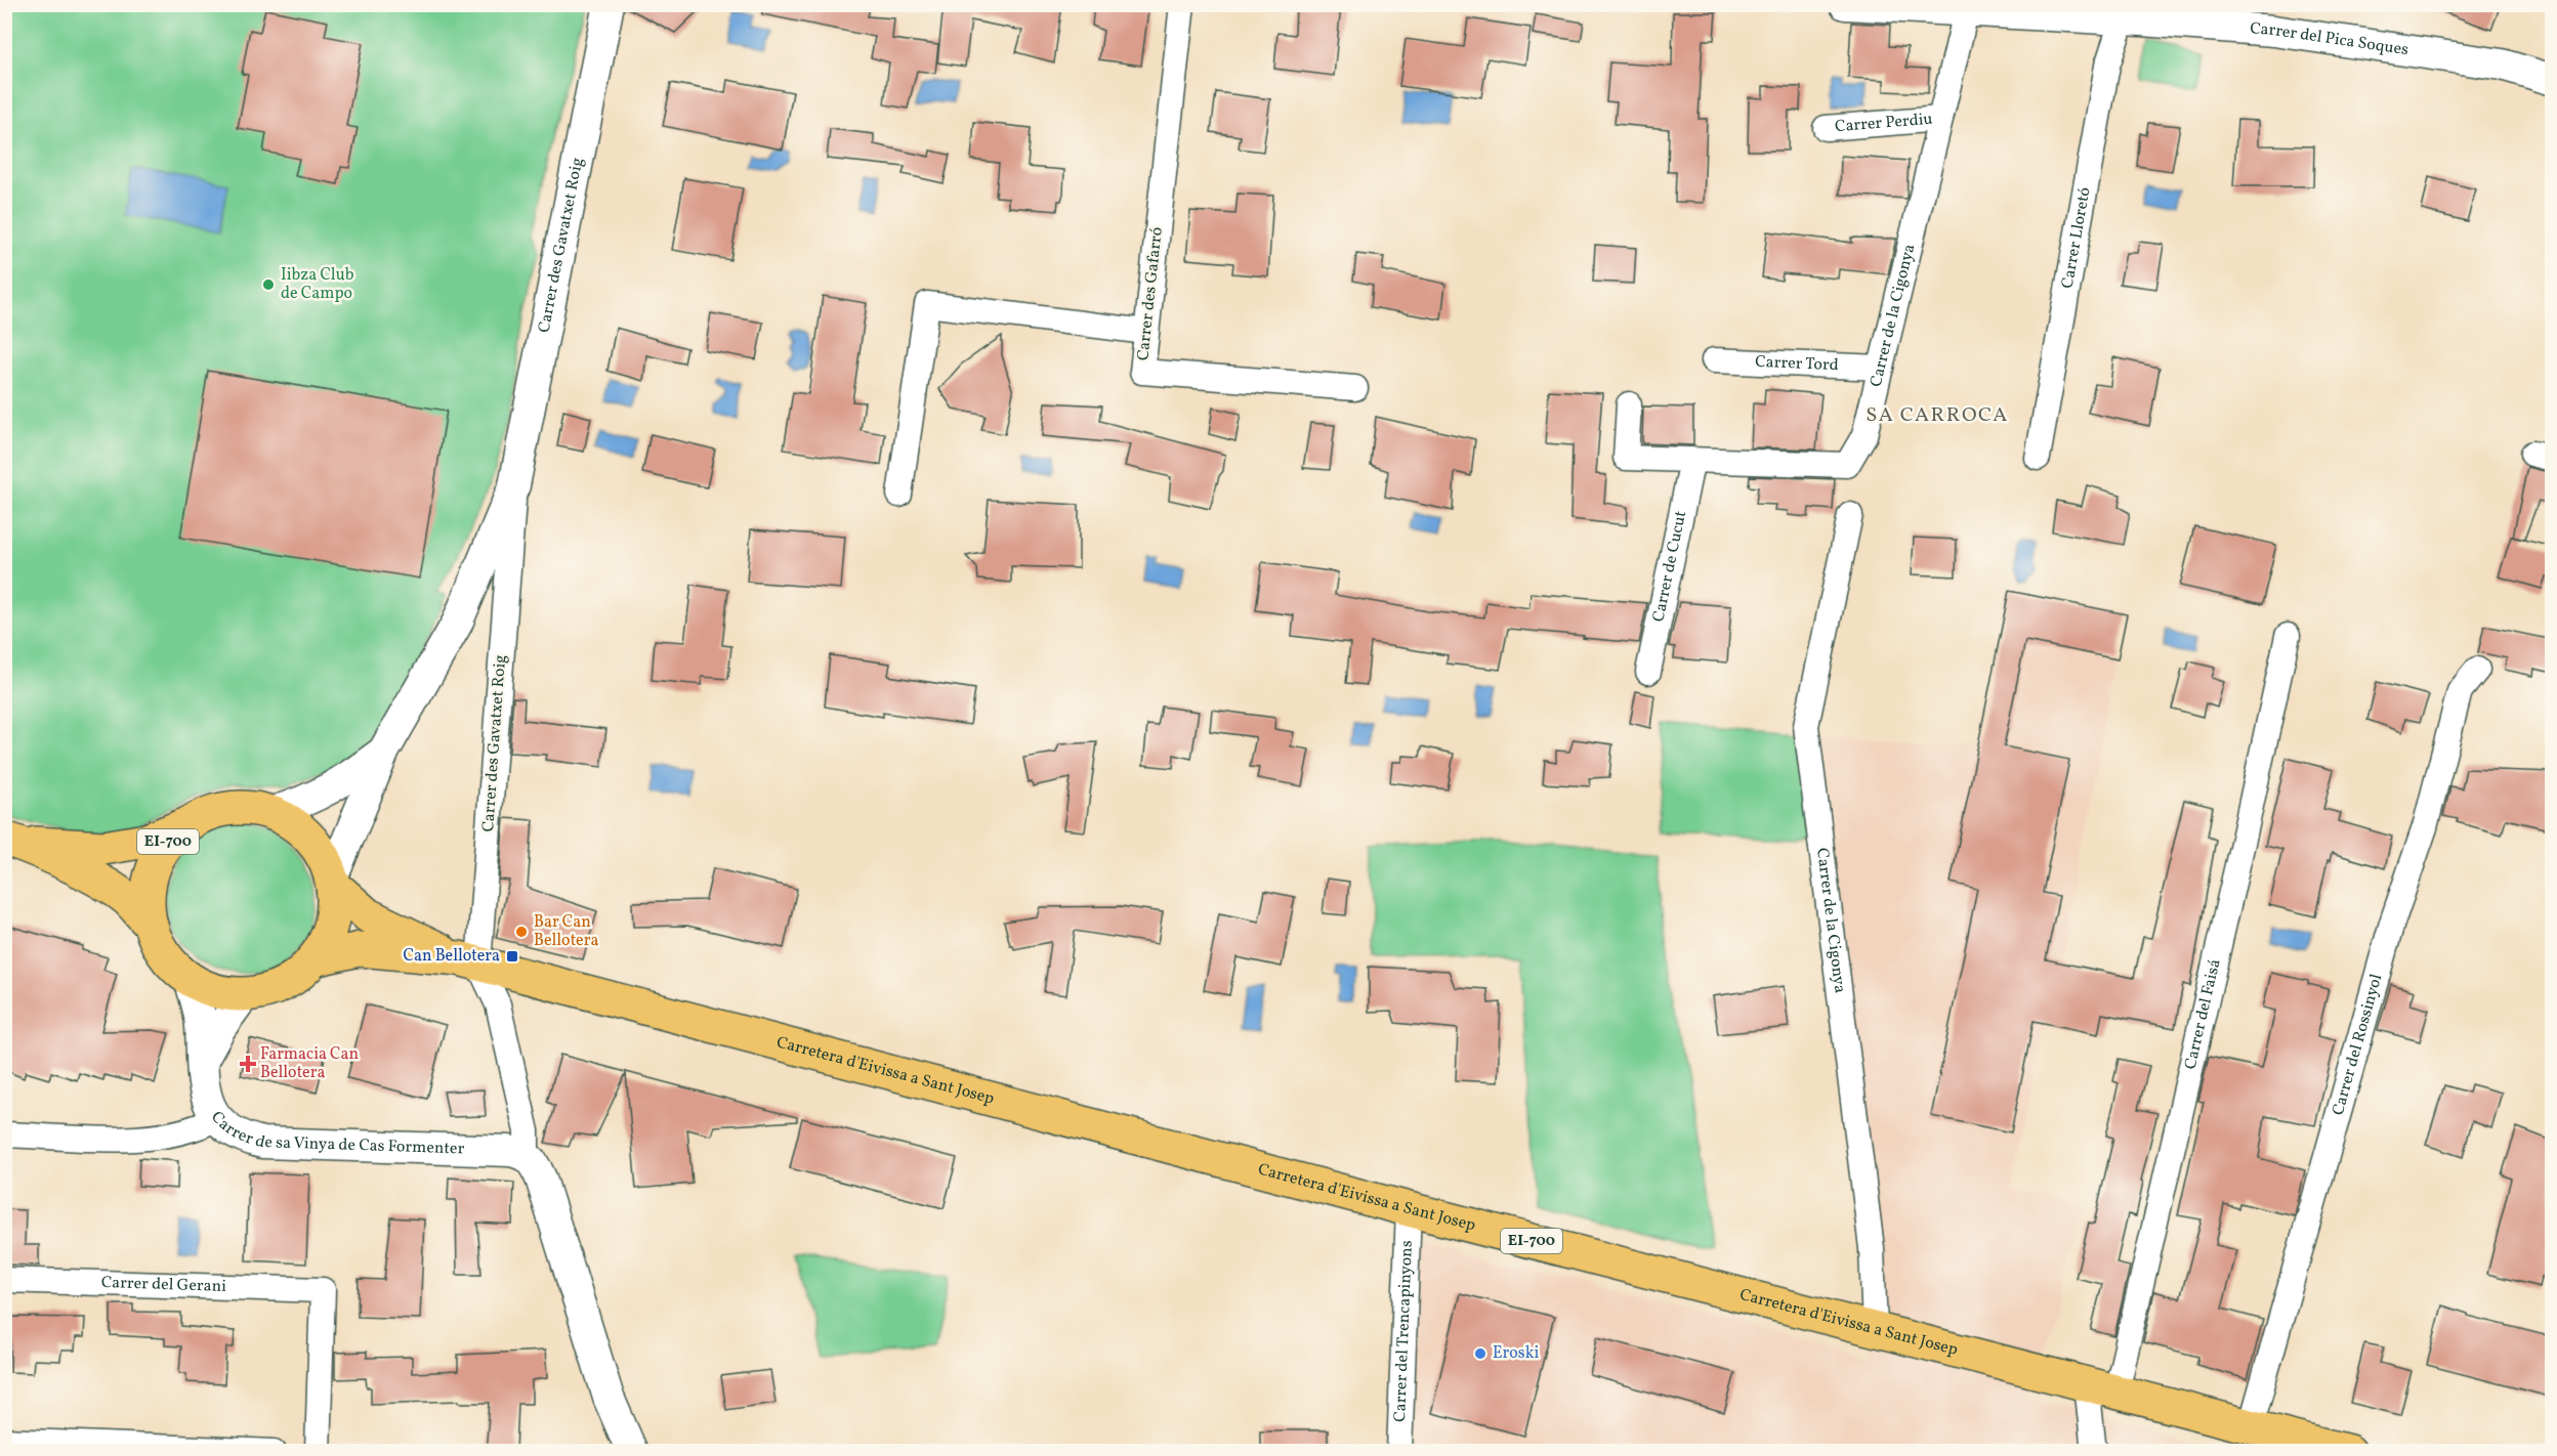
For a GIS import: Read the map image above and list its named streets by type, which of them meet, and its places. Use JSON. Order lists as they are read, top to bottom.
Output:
{
  "streets": {
    "main road": ["EI-700", "Carretera d'Eivissa a Sant Josep"],
    "street": [
      "Carrer del Pica Soques",
      "Carrer Perdiu",
      "Carrer Lloretó",
      "Carrer des Gavatxet Roig",
      "Carrer des Gafarró",
      "Carrer de la Cigonya",
      "Carrer Tord",
      "Carrer de Cucut",
      "Carrer del Faisá",
      "Carrer del Rossinyol",
      "Carrer de sa Vinya de Cas Formenter",
      "Carrer del Gerani",
      "Carrer del Trencapinyons"
    ]
  },
  "crossings": [
    ["Carrer del Pica Soques", "Carrer Lloretó"],
    ["Carrer del Pica Soques", "Carrer de la Cigonya"],
    ["Carrer Perdiu", "Carrer de la Cigonya"],
    ["Carrer des Gavatxet Roig", "EI-700"],
    ["Carrer des Gavatxet Roig", "Carretera d'Eivissa a Sant Josep"],
    ["Carrer de la Cigonya", "Carrer Tord"],
    ["Carrer de la Cigonya", "Carrer de Cucut"],
    ["Carrer de la Cigonya", "Carretera d'Eivissa a Sant Josep"],
    ["EI-700", "Carretera d'Eivissa a Sant Josep"],
    ["Carrer del Faisá", "Carretera d'Eivissa a Sant Josep"],
    ["Carrer del Rossinyol", "Carretera d'Eivissa a Sant Josep"],
    ["Carretera d'Eivissa a Sant Josep", "Carrer del Trencapinyons"]
  ],
  "districts": ["SA CARROCA"],
  "places": {
    "other": ["Iibza Club de Campo", "Bar Can Bellotera", "Eroski"],
    "transit": ["Can Bellotera"],
    "health": ["Farmacia Can Bellotera"]
  }
}
